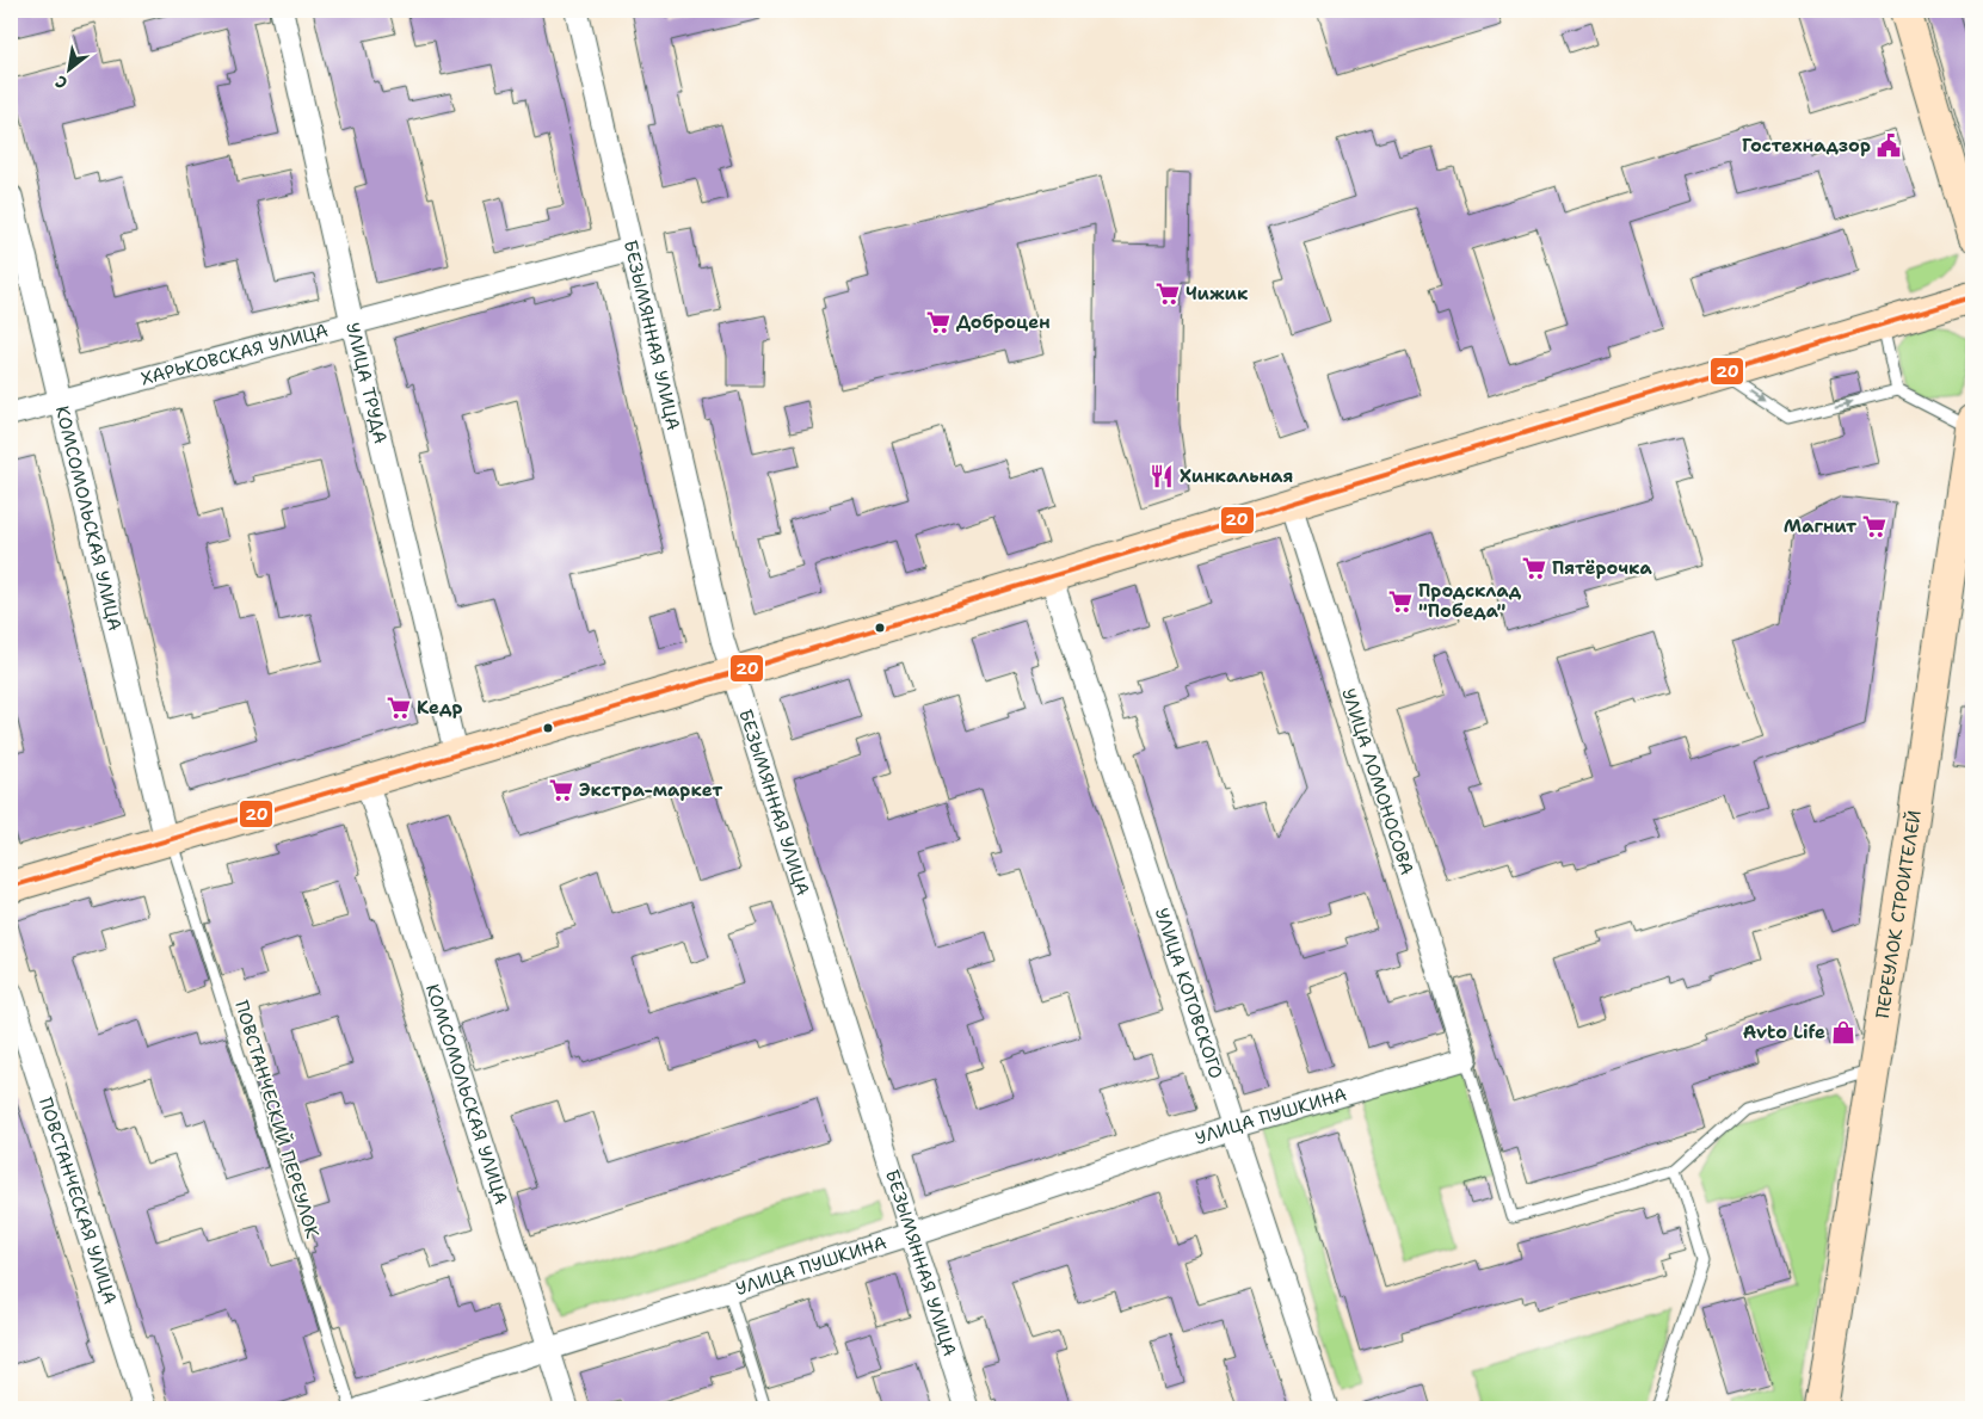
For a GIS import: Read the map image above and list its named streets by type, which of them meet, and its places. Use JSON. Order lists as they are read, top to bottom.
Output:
{
  "streets": {
    "street": [
      "БЕЗЫМЯННАЯ УЛИЦА",
      "ХАРЬКОВСКАЯ УЛИЦА",
      "УЛИЦА ТРУДА",
      "КОМСОМОЛЬСКАЯ УЛИЦА",
      "УЛИЦА ЛОМОНОСОВА",
      "ПЕРЕУЛОК СТРОИТЕЛЕЙ",
      "УЛИЦА КОТОВСКОГО",
      "УЛИЦА ПУШКИНА",
      "ПОВСТАНЧЕСКАЯ УЛИЦА"
    ],
    "lane": ["ПОВСТАНЧЕСКИЙ ПЕРЕУЛОК"]
  },
  "crossings": [
    ["БЕЗЫМЯННАЯ УЛИЦА", "ХАРЬКОВСКАЯ УЛИЦА"],
    ["БЕЗЫМЯННАЯ УЛИЦА", "УЛИЦА ПУШКИНА"],
    ["ХАРЬКОВСКАЯ УЛИЦА", "УЛИЦА ТРУДА"],
    ["ХАРЬКОВСКАЯ УЛИЦА", "КОМСОМОЛЬСКАЯ УЛИЦА"],
    ["КОМСОМОЛЬСКАЯ УЛИЦА", "УЛИЦА ПУШКИНА"],
    ["КОМСОМОЛЬСКАЯ УЛИЦА", "ПОВСТАНЧЕСКИЙ ПЕРЕУЛОК"],
    ["УЛИЦА ЛОМОНОСОВА", "УЛИЦА ПУШКИНА"],
    ["УЛИЦА КОТОВСКОГО", "УЛИЦА ПУШКИНА"]
  ],
  "places": {
    "public building": ["Гостехнадзор"],
    "supermarket": [
      "Чижик",
      "Доброцен",
      "Магнит",
      "Пятёрочка",
      "Продсклад \"Победа\"",
      "Кедр",
      "Экстра-маркет"
    ],
    "restaurant": ["Хинкальная"],
    "shop": ["Avto Life"]
  },
  "lines": ["transit line 20"],
  "north": "bottom left"
}
